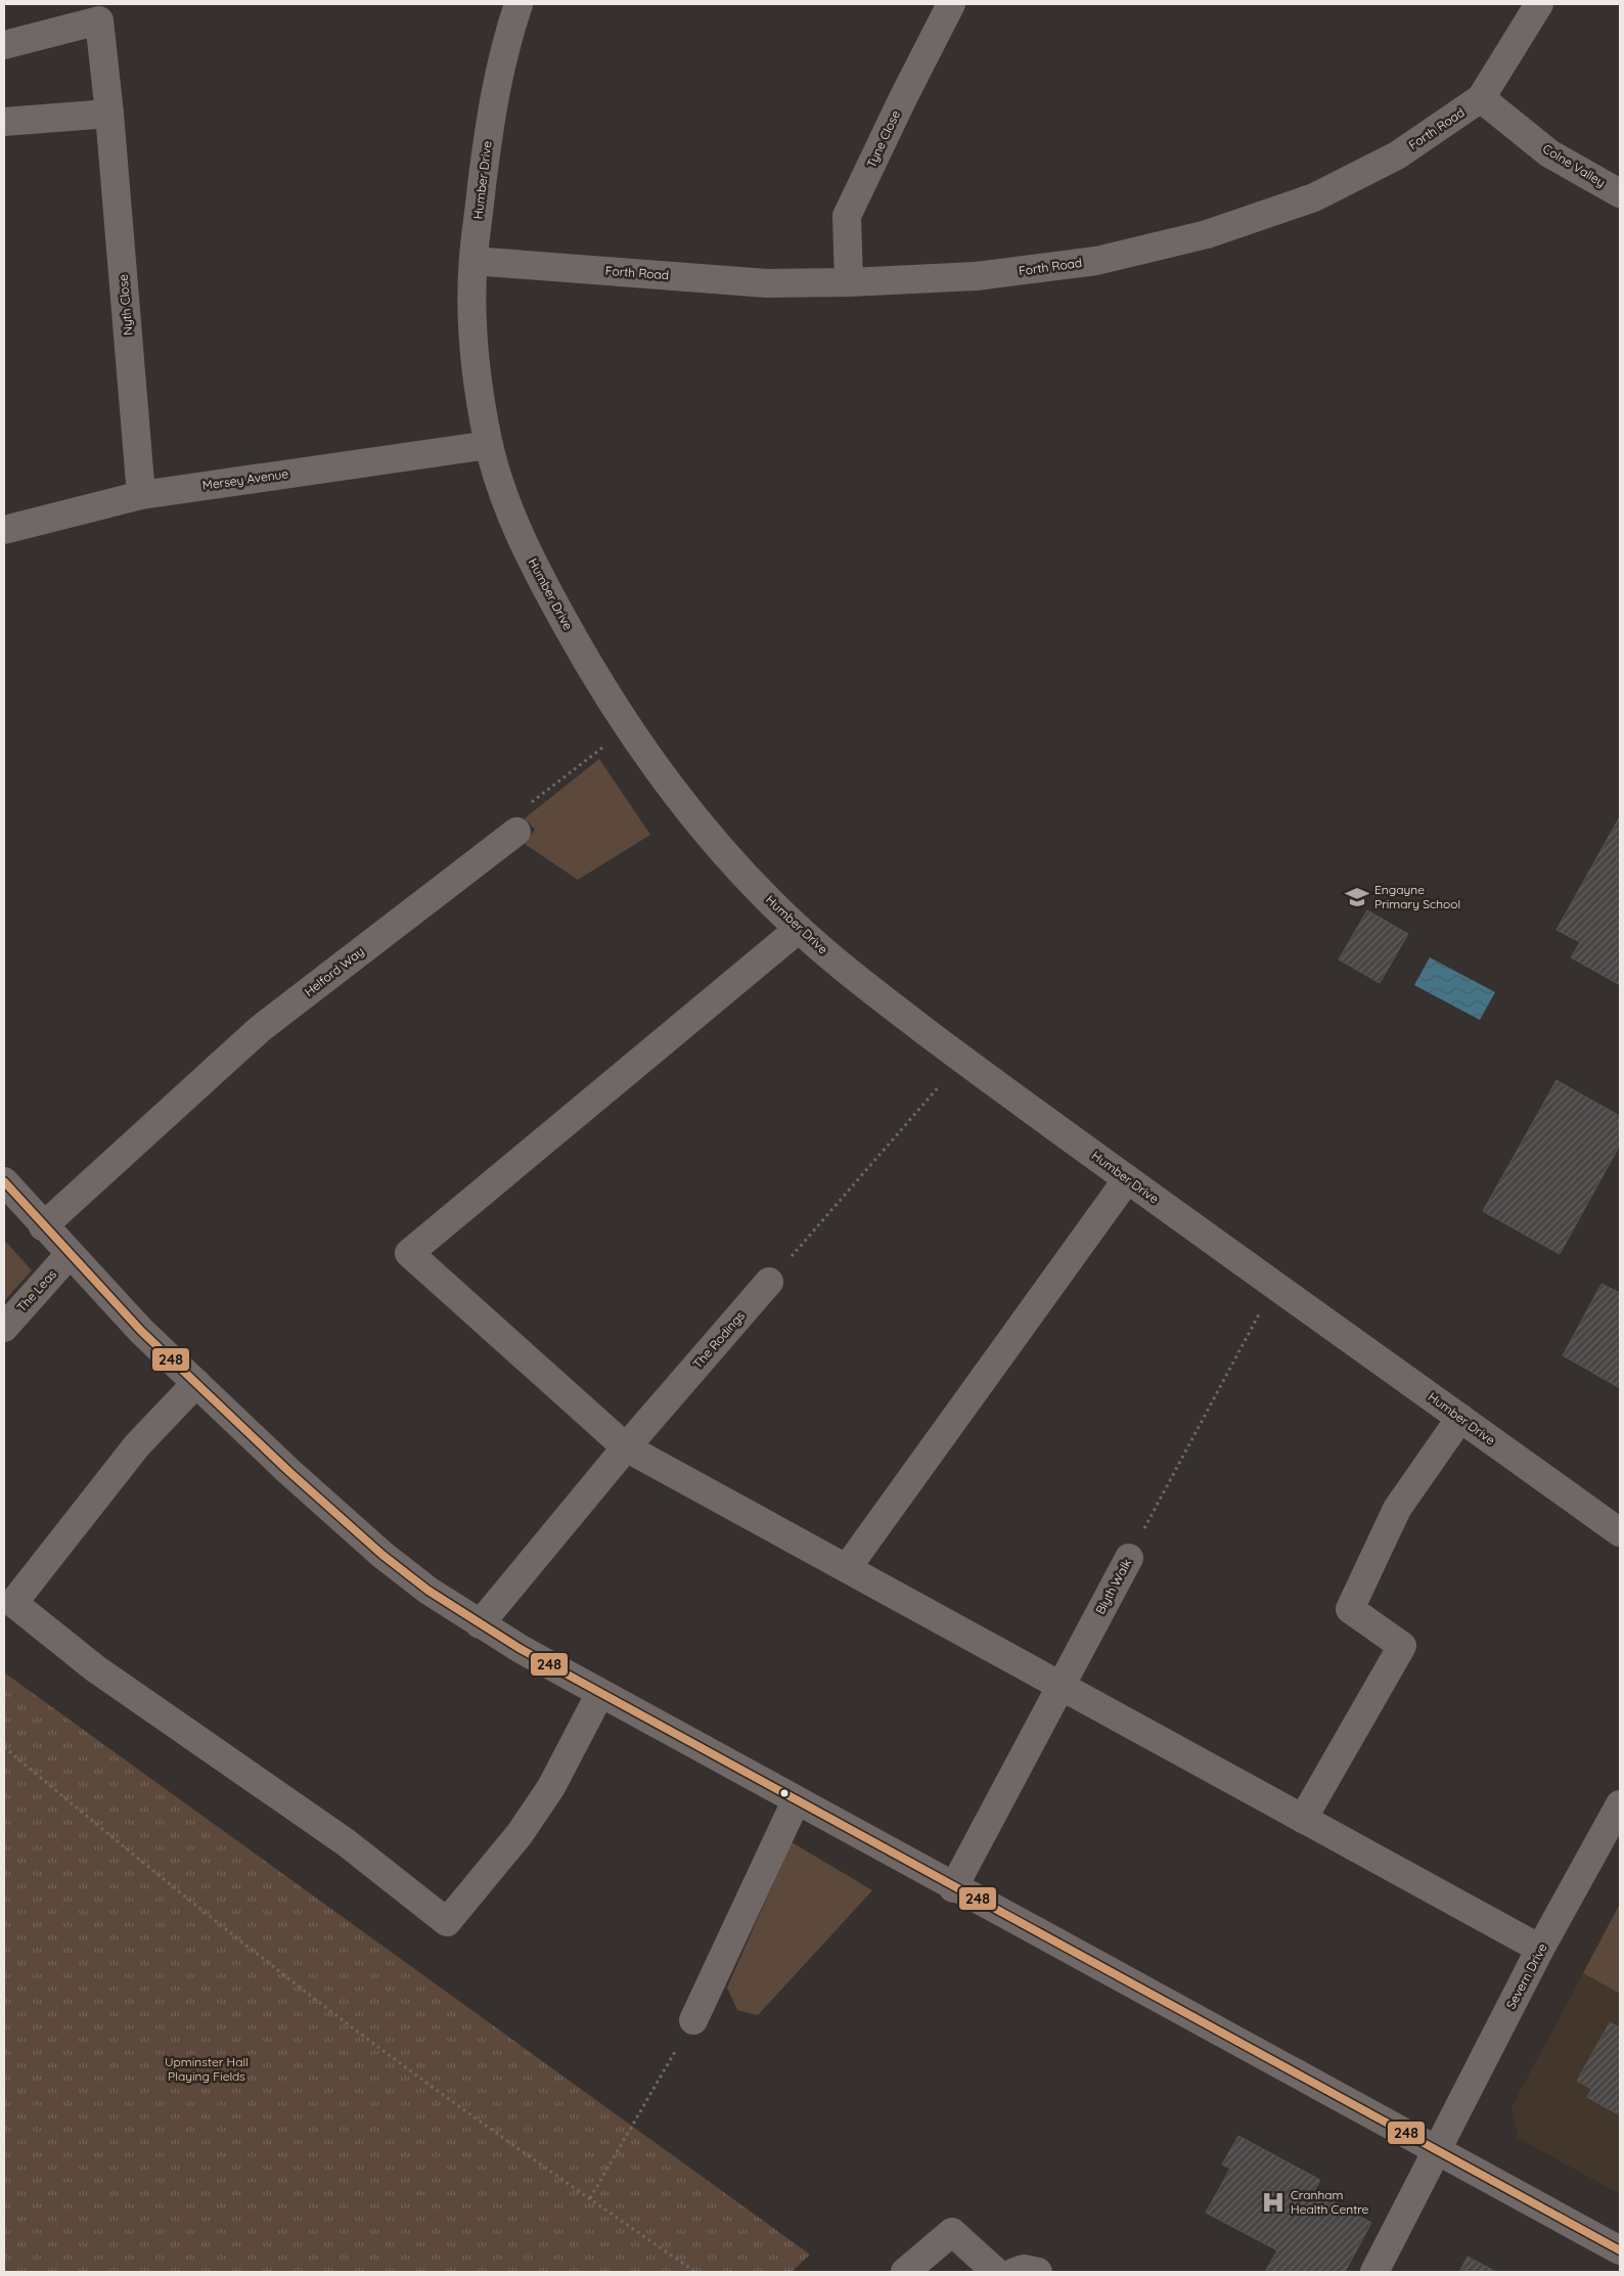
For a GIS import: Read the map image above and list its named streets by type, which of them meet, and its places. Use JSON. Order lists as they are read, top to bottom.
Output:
{
  "streets": {
    "street": [
      "Forth Road",
      "Tyne Close",
      "Colne Valley",
      "Humber Drive",
      "Nyth Close",
      "Mersey Avenue",
      "Helford Way",
      "The Leas",
      "The Rodings",
      "Blyth Walk",
      "Severn Drive"
    ]
  },
  "crossings": [
    ["Forth Road", "Tyne Close"],
    ["Forth Road", "Colne Valley"],
    ["Forth Road", "Humber Drive"],
    ["Humber Drive", "Mersey Avenue"],
    ["Humber Drive", "Blyth Walk"],
    ["Nyth Close", "Mersey Avenue"]
  ],
  "parks": ["Upminster Hall Playing Fields"],
  "places": {
    "school or university": ["Engayne Primary School"],
    "hospital": ["Cranham Health Centre"]
  },
  "lines": ["transit line 248"]
}
